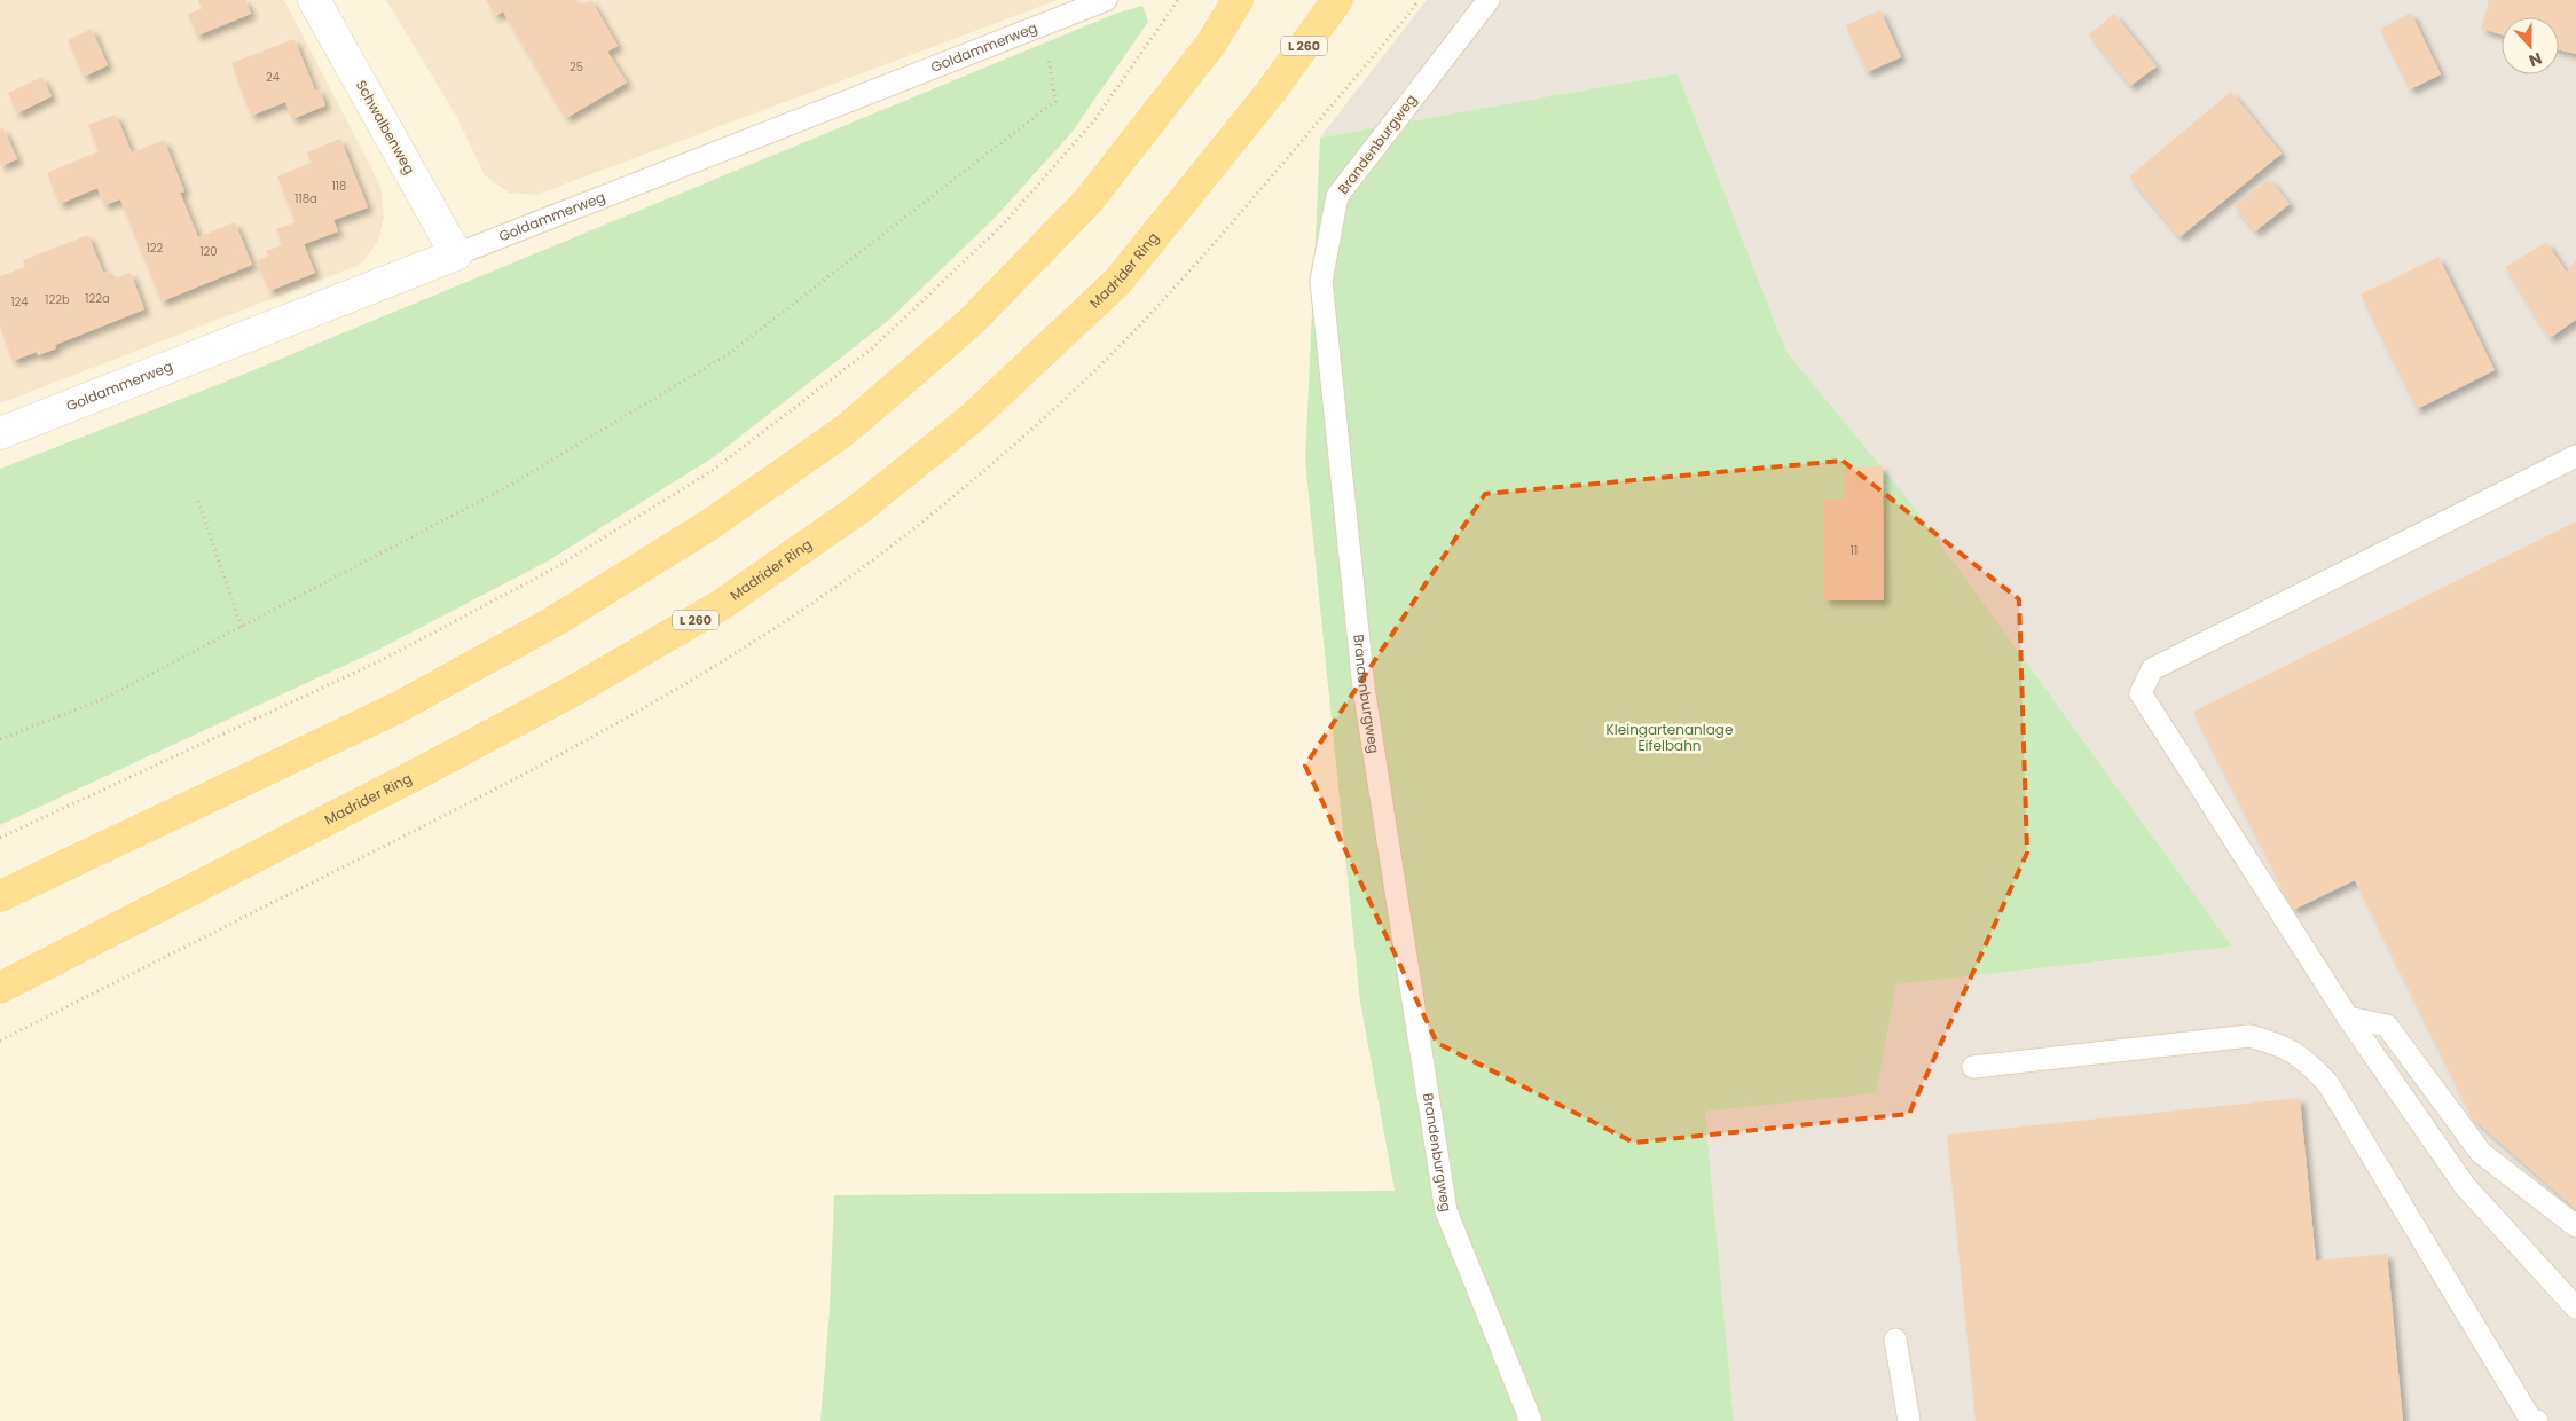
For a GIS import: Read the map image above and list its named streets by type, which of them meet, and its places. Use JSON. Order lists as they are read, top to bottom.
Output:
{
  "streets": {
    "main road": ["L 260", "Madrider Ring"],
    "street": ["Goldammerweg", "Schwalbenweg"],
    "lane": ["Brandenburgweg"]
  },
  "crossings": [
    ["Goldammerweg", "Schwalbenweg"]
  ],
  "parks": ["Kleingartenanlage Eifelbahn"],
  "house_numbers": [
    "25",
    "24",
    "118",
    "118a",
    "122",
    "120",
    "122a",
    "122b",
    "124",
    "11"
  ],
  "north": "bottom"
}
